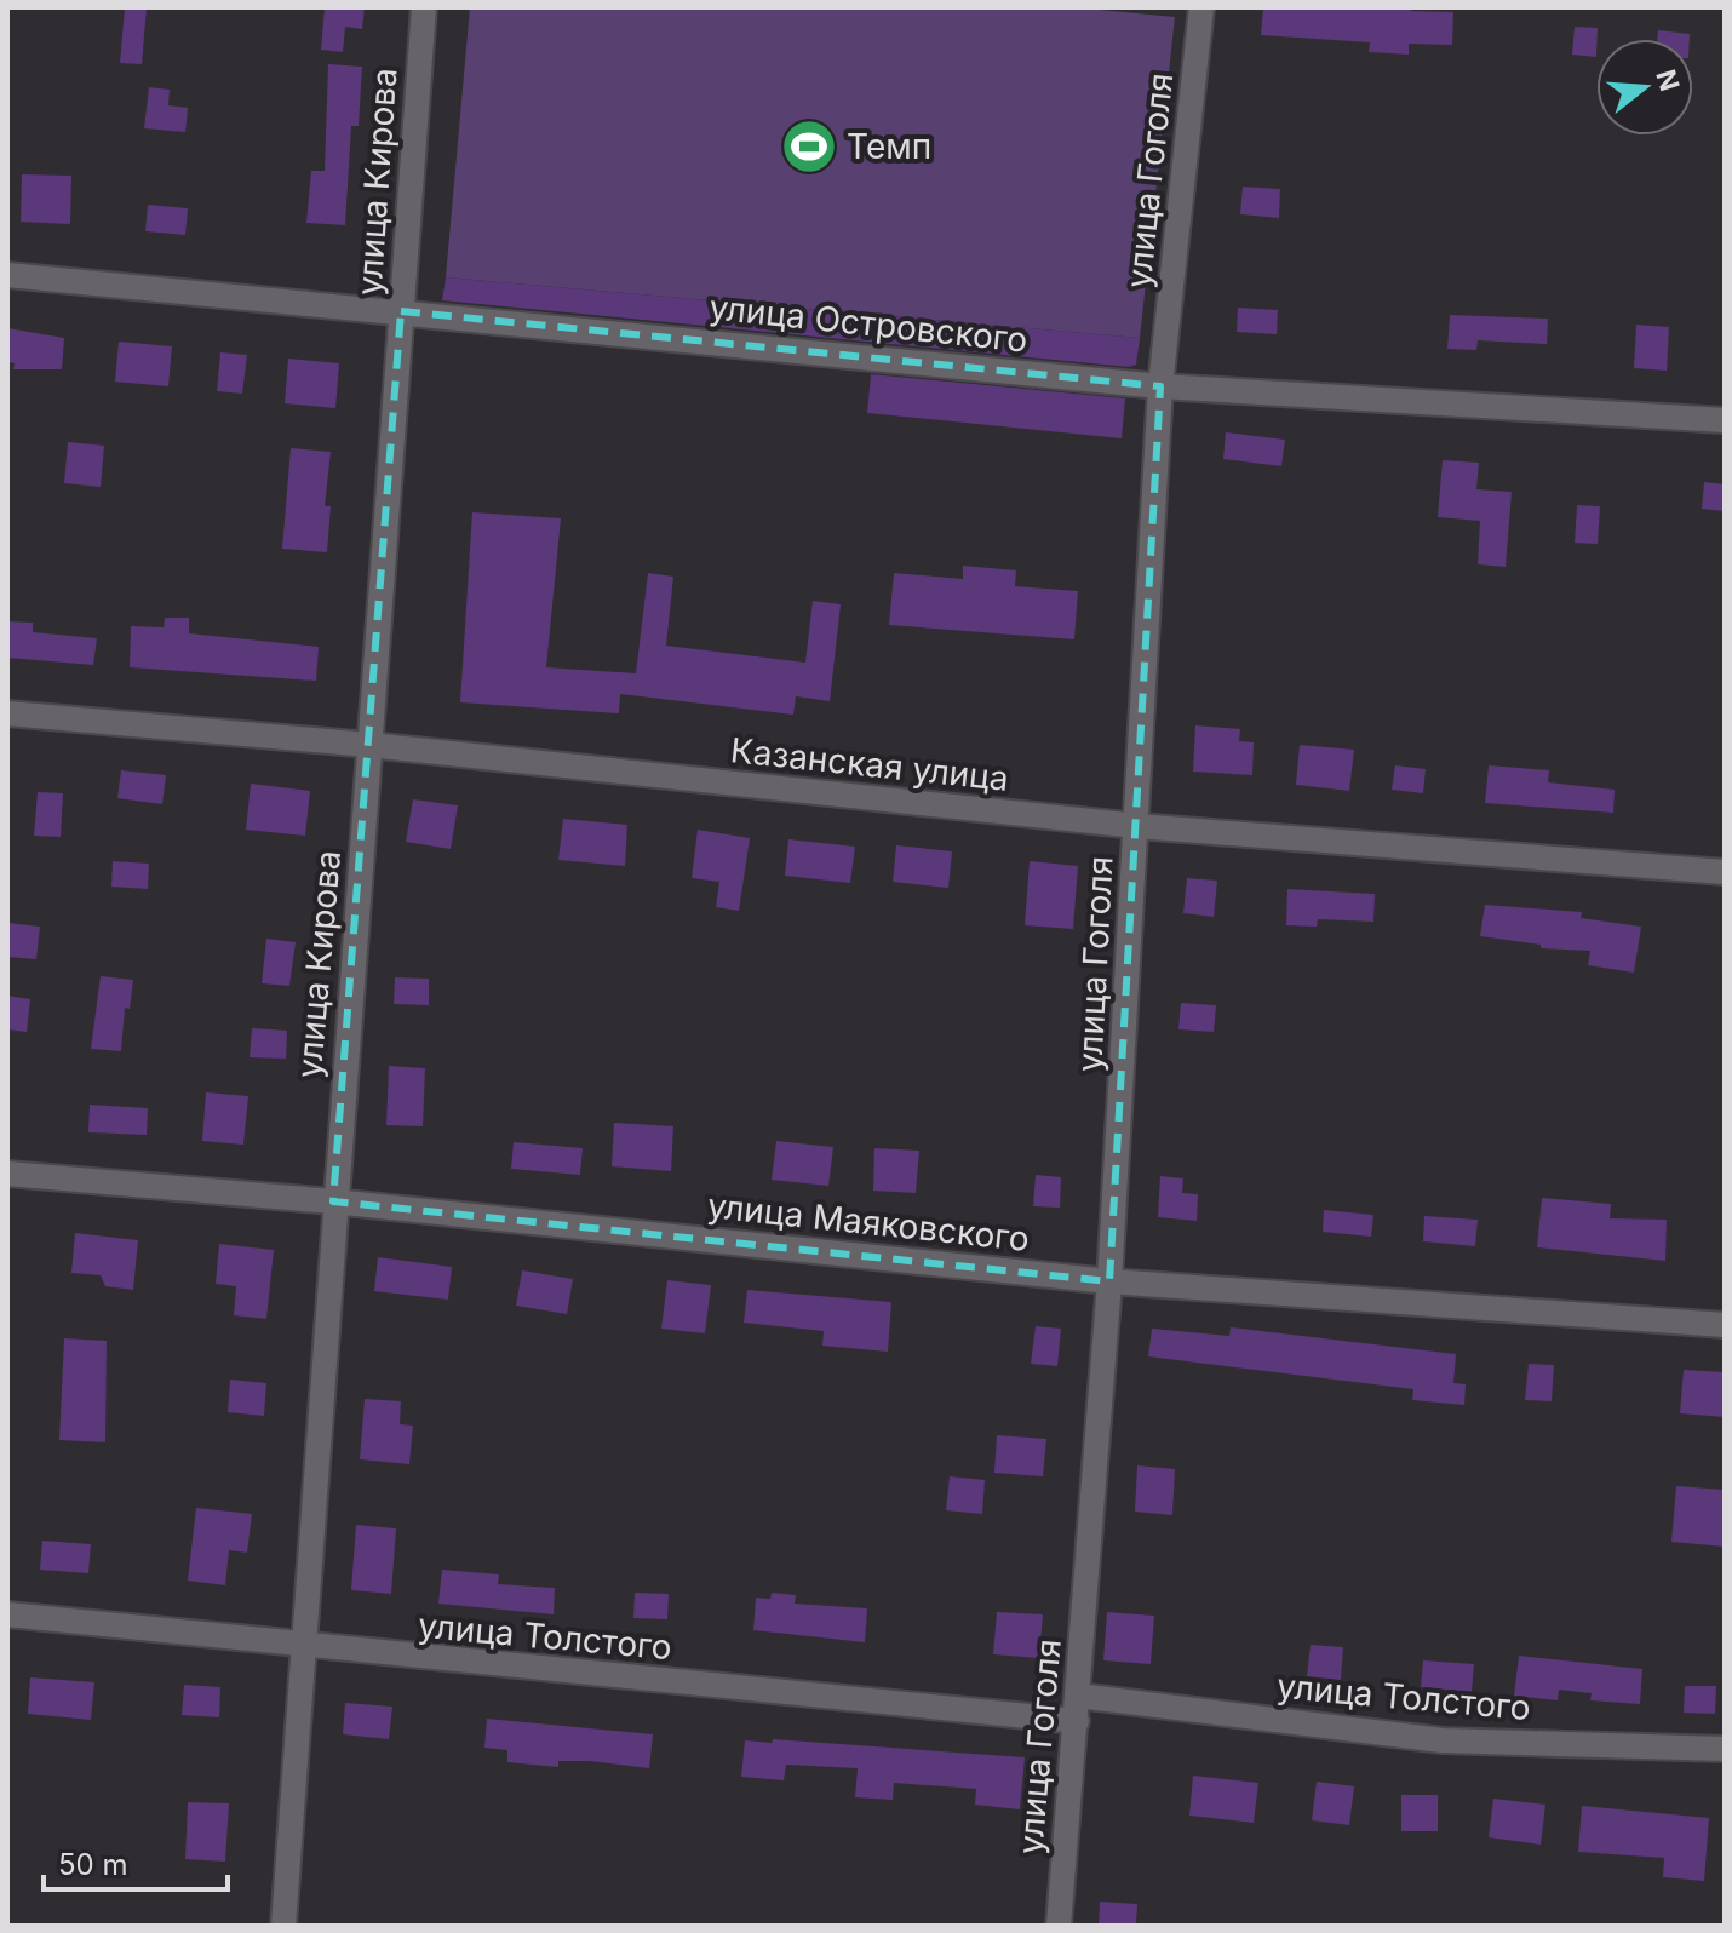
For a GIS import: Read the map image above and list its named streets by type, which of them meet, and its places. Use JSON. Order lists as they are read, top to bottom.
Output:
{
  "streets": {
    "street": [
      "улица Гоголя",
      "улица Кирова",
      "улица Островского",
      "Казанская улица",
      "улица Маяковского",
      "улица Толстого"
    ]
  },
  "crossings": [
    ["улица Гоголя", "улица Островского"],
    ["улица Гоголя", "Казанская улица"],
    ["улица Гоголя", "улица Маяковского"],
    ["улица Гоголя", "улица Толстого"],
    ["улица Кирова", "улица Островского"],
    ["улица Кирова", "Казанская улица"],
    ["улица Кирова", "улица Маяковского"],
    ["улица Кирова", "улица Толстого"]
  ],
  "places": {
    "sports": ["Темп"]
  },
  "scale_bar": "50 m",
  "north": "right"
}
